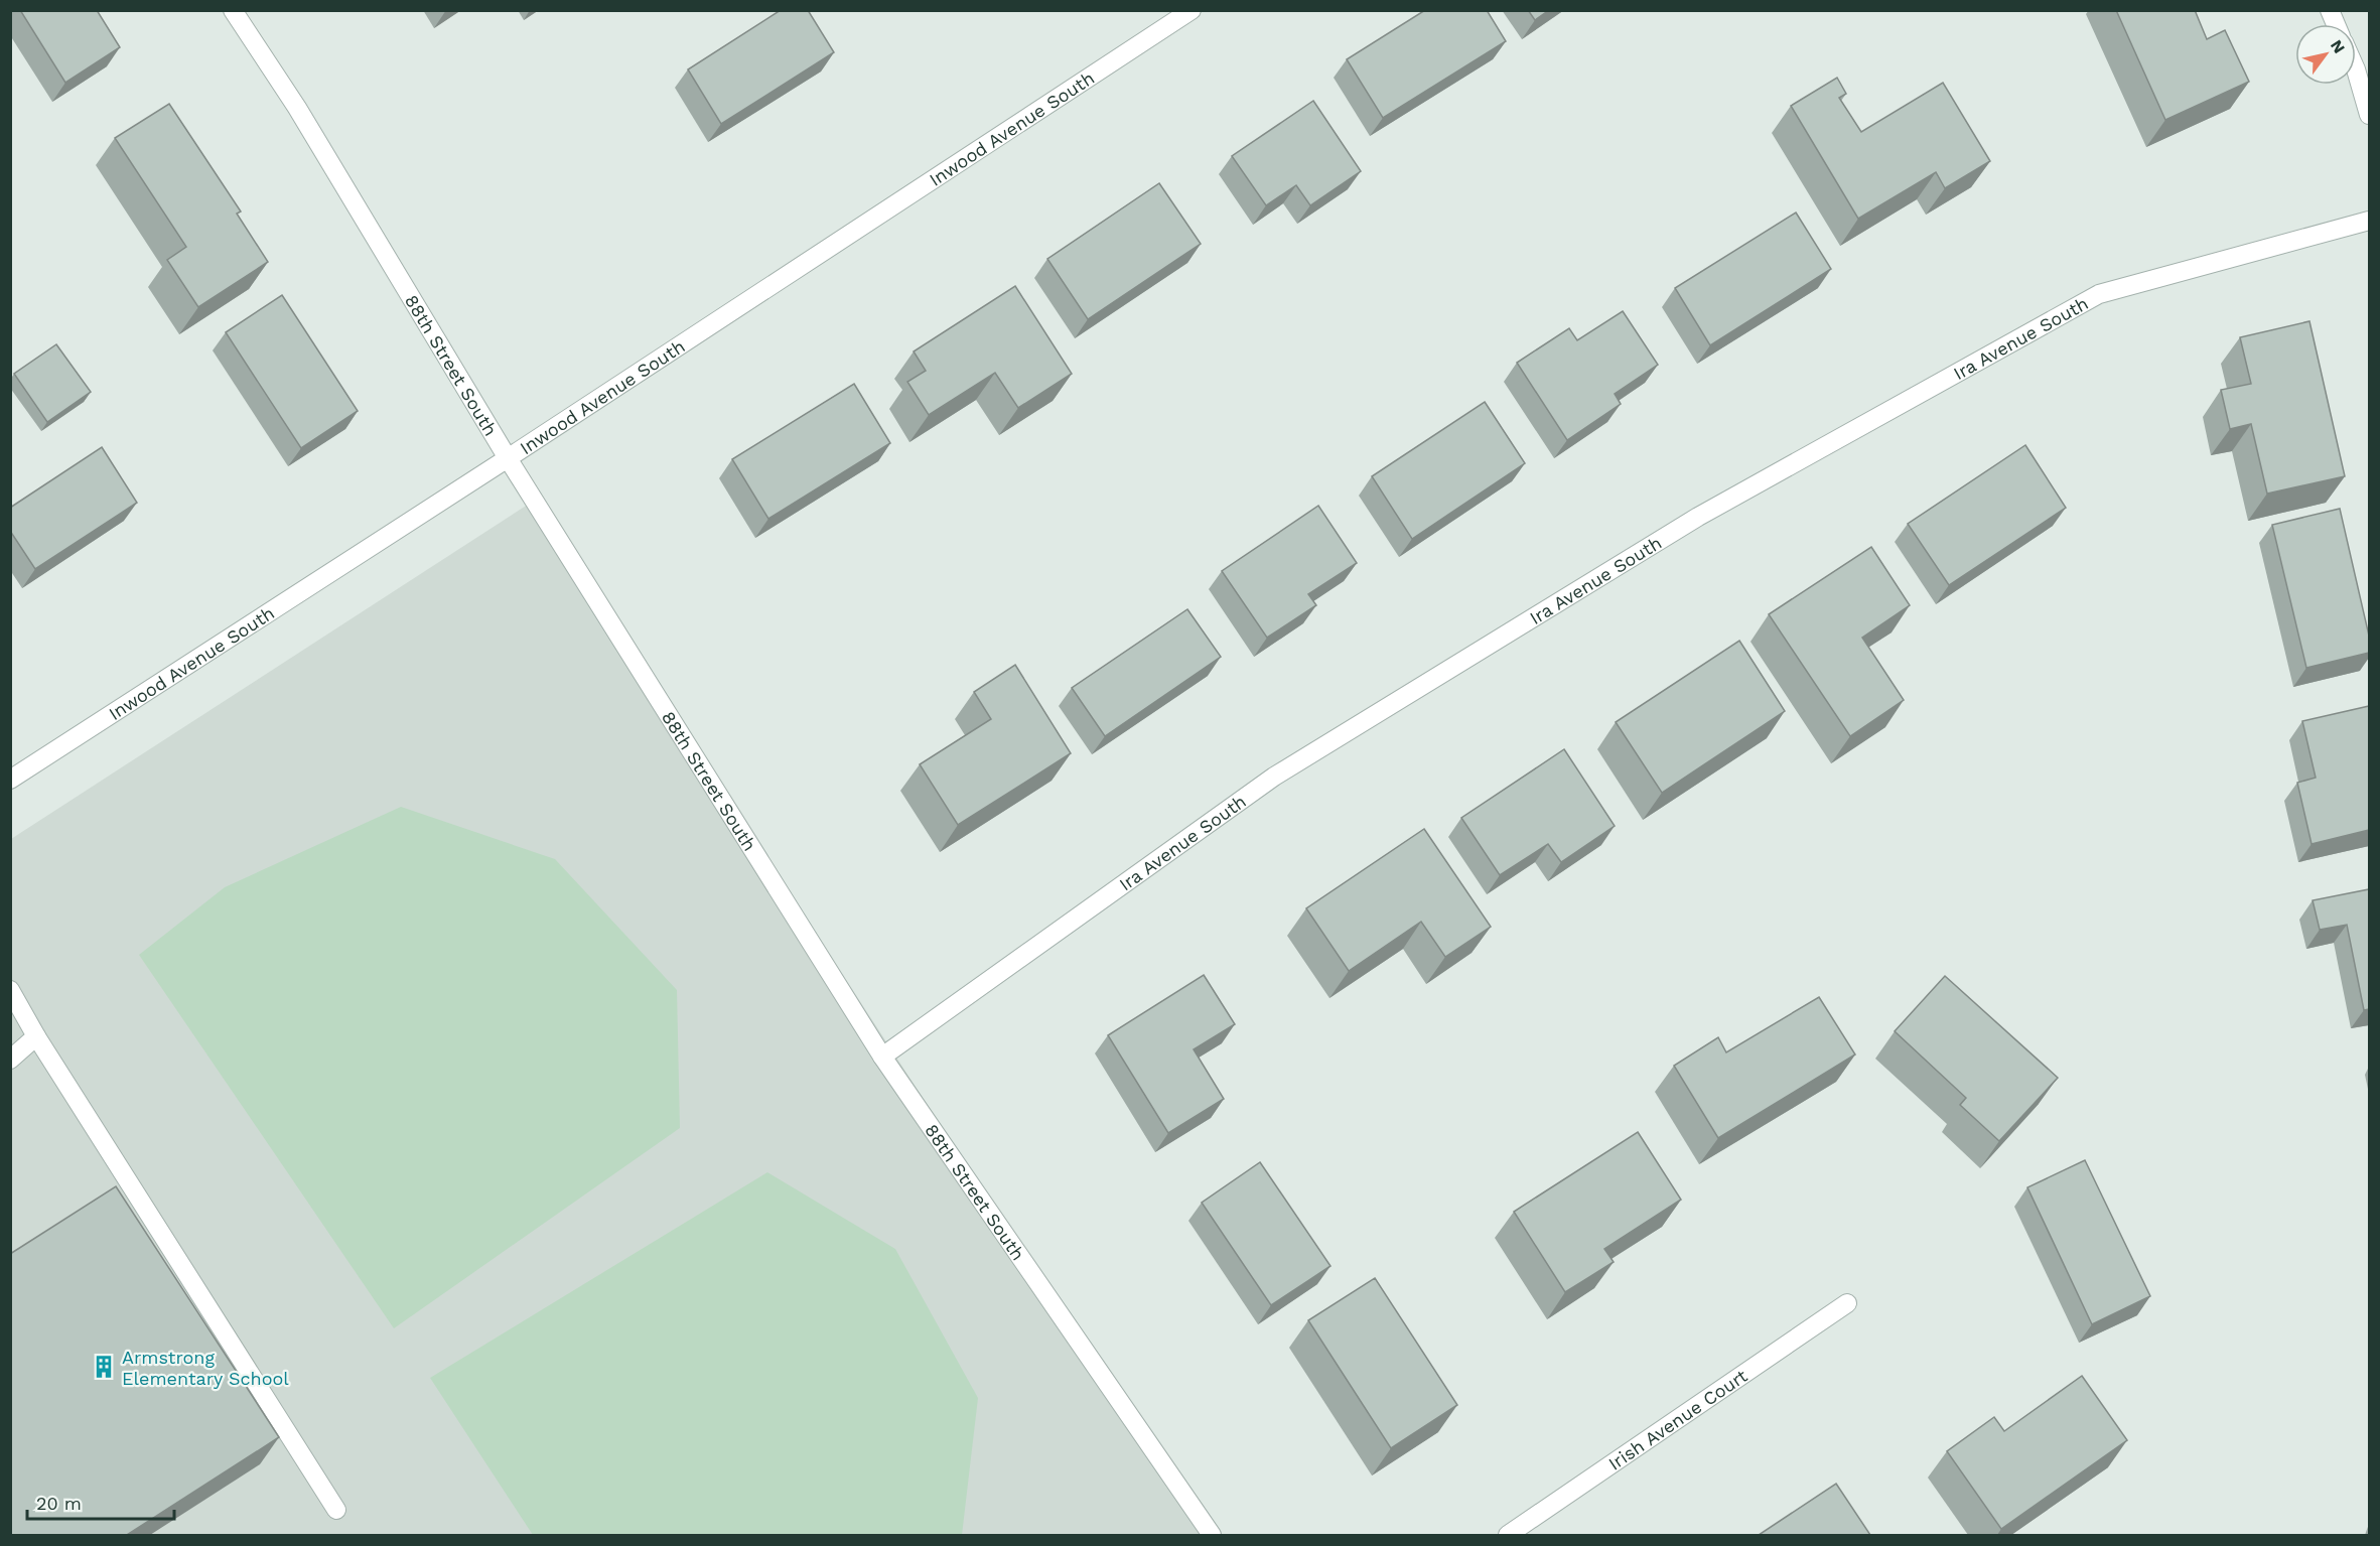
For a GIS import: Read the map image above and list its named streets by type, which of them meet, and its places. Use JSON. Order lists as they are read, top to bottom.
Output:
{
  "streets": {
    "street": [
      "Inwood Avenue South",
      "Ira Avenue South",
      "88th Street South",
      "Irish Avenue Court"
    ]
  },
  "crossings": [
    ["Inwood Avenue South", "88th Street South"],
    ["Ira Avenue South", "88th Street South"]
  ],
  "places": {
    "building": ["Armstrong Elementary School"]
  },
  "scale_bar": "20 m",
  "north": "top right"
}
